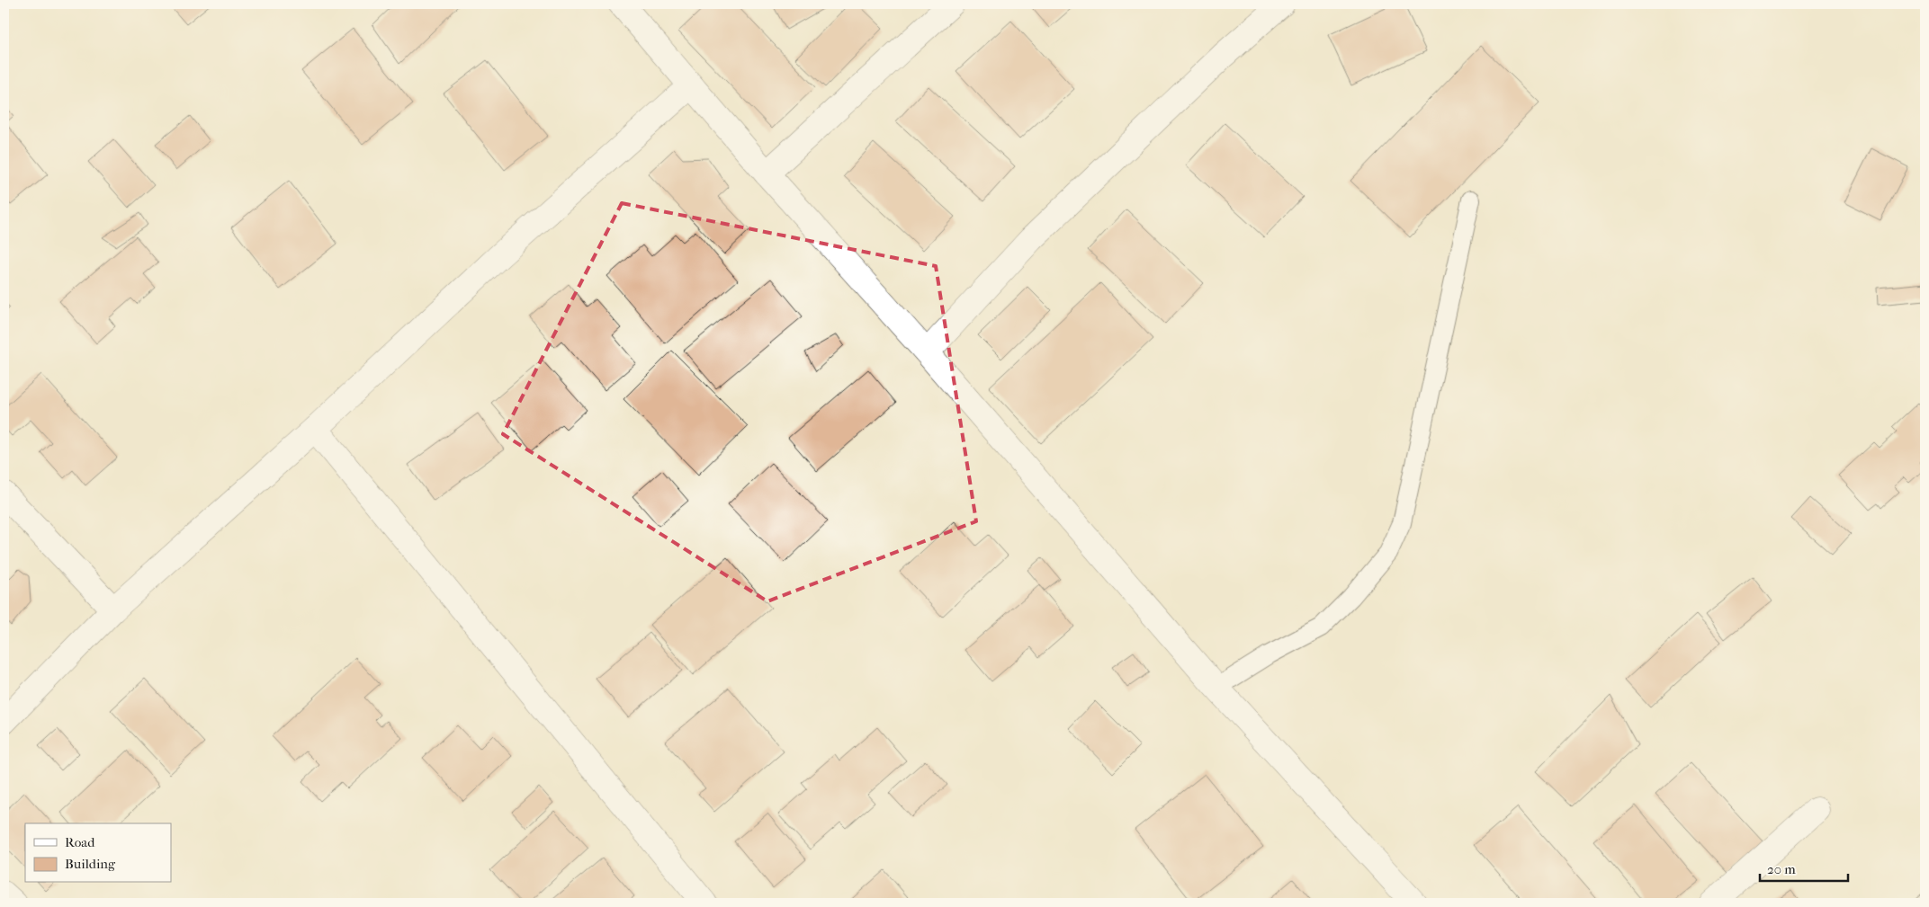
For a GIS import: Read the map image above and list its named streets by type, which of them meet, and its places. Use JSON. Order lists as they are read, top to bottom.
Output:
{
  "legend": ["Road", "Building"],
  "scale_bar": "20 m"
}
